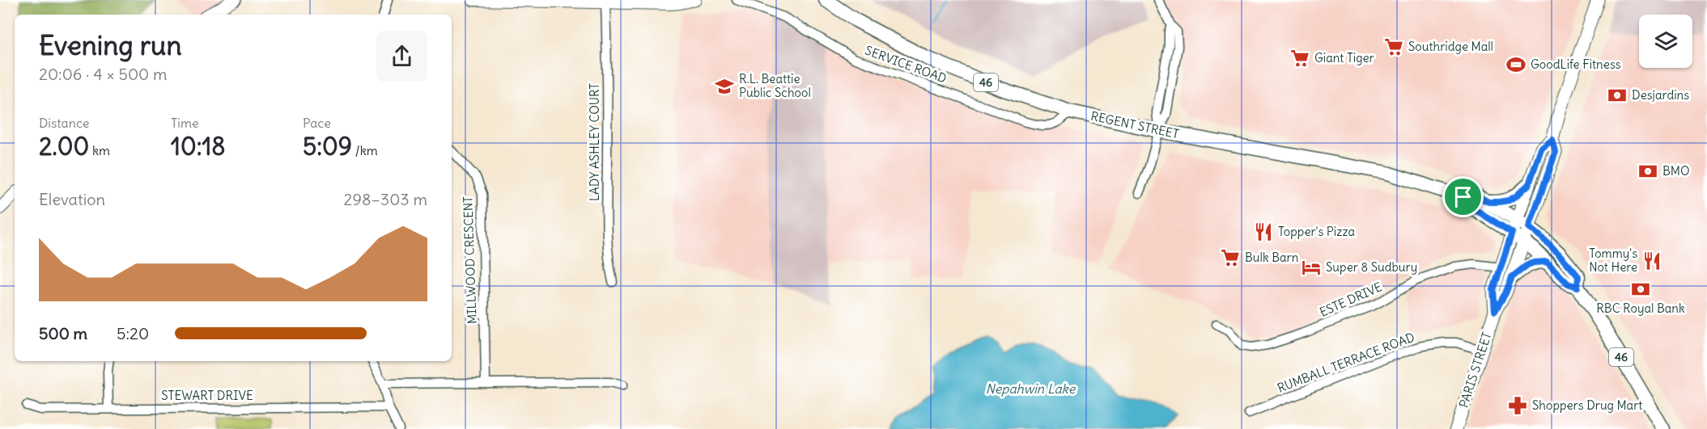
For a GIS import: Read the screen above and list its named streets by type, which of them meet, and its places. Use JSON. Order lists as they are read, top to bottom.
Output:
{
  "streets": {
    "main road": ["46", "REGENT STREET", "PARIS STREET"],
    "street": [
      "SERVICE ROAD",
      "LADY ASHLEY COURT",
      "MILLWOOD CRESCENT",
      "ESTE DRIVE",
      "RUMBALL TERRACE ROAD",
      "STEWART DRIVE"
    ]
  },
  "crossings": [
    ["SERVICE ROAD", "REGENT STREET"],
    ["REGENT STREET", "PARIS STREET"],
    ["ESTE DRIVE", "PARIS STREET"],
    ["RUMBALL TERRACE ROAD", "PARIS STREET"]
  ],
  "water": ["Nepahwin Lake"],
  "places": {
    "supermarket": ["Southridge Mall", "Giant Tiger", "Bulk Barn"],
    "sports": ["GoodLife Fitness"],
    "school or university": ["R.L. Beattie Public School"],
    "bank": ["Desjardins", "BMO", "RBC Royal Bank"],
    "restaurant": ["Topper's Pizza", "Tommy's Not Here"],
    "hotel": ["Super 8 Sudbury"],
    "pharmacy": ["Shoppers Drug Mart"]
  },
  "page": {
    "heading": ["Evening run", "20:06 · 4 × 500 m"],
    "stats": [
      ["Distance", "2.00 km"],
      ["Time", "10:18"],
      ["Pace", "5:09 /km"]
    ],
    "chart": ["Elevation", "298–303 m"],
    "list": [
      {
        "name": "500 m",
        "note": "5:20"
      }
    ]
  }
}
